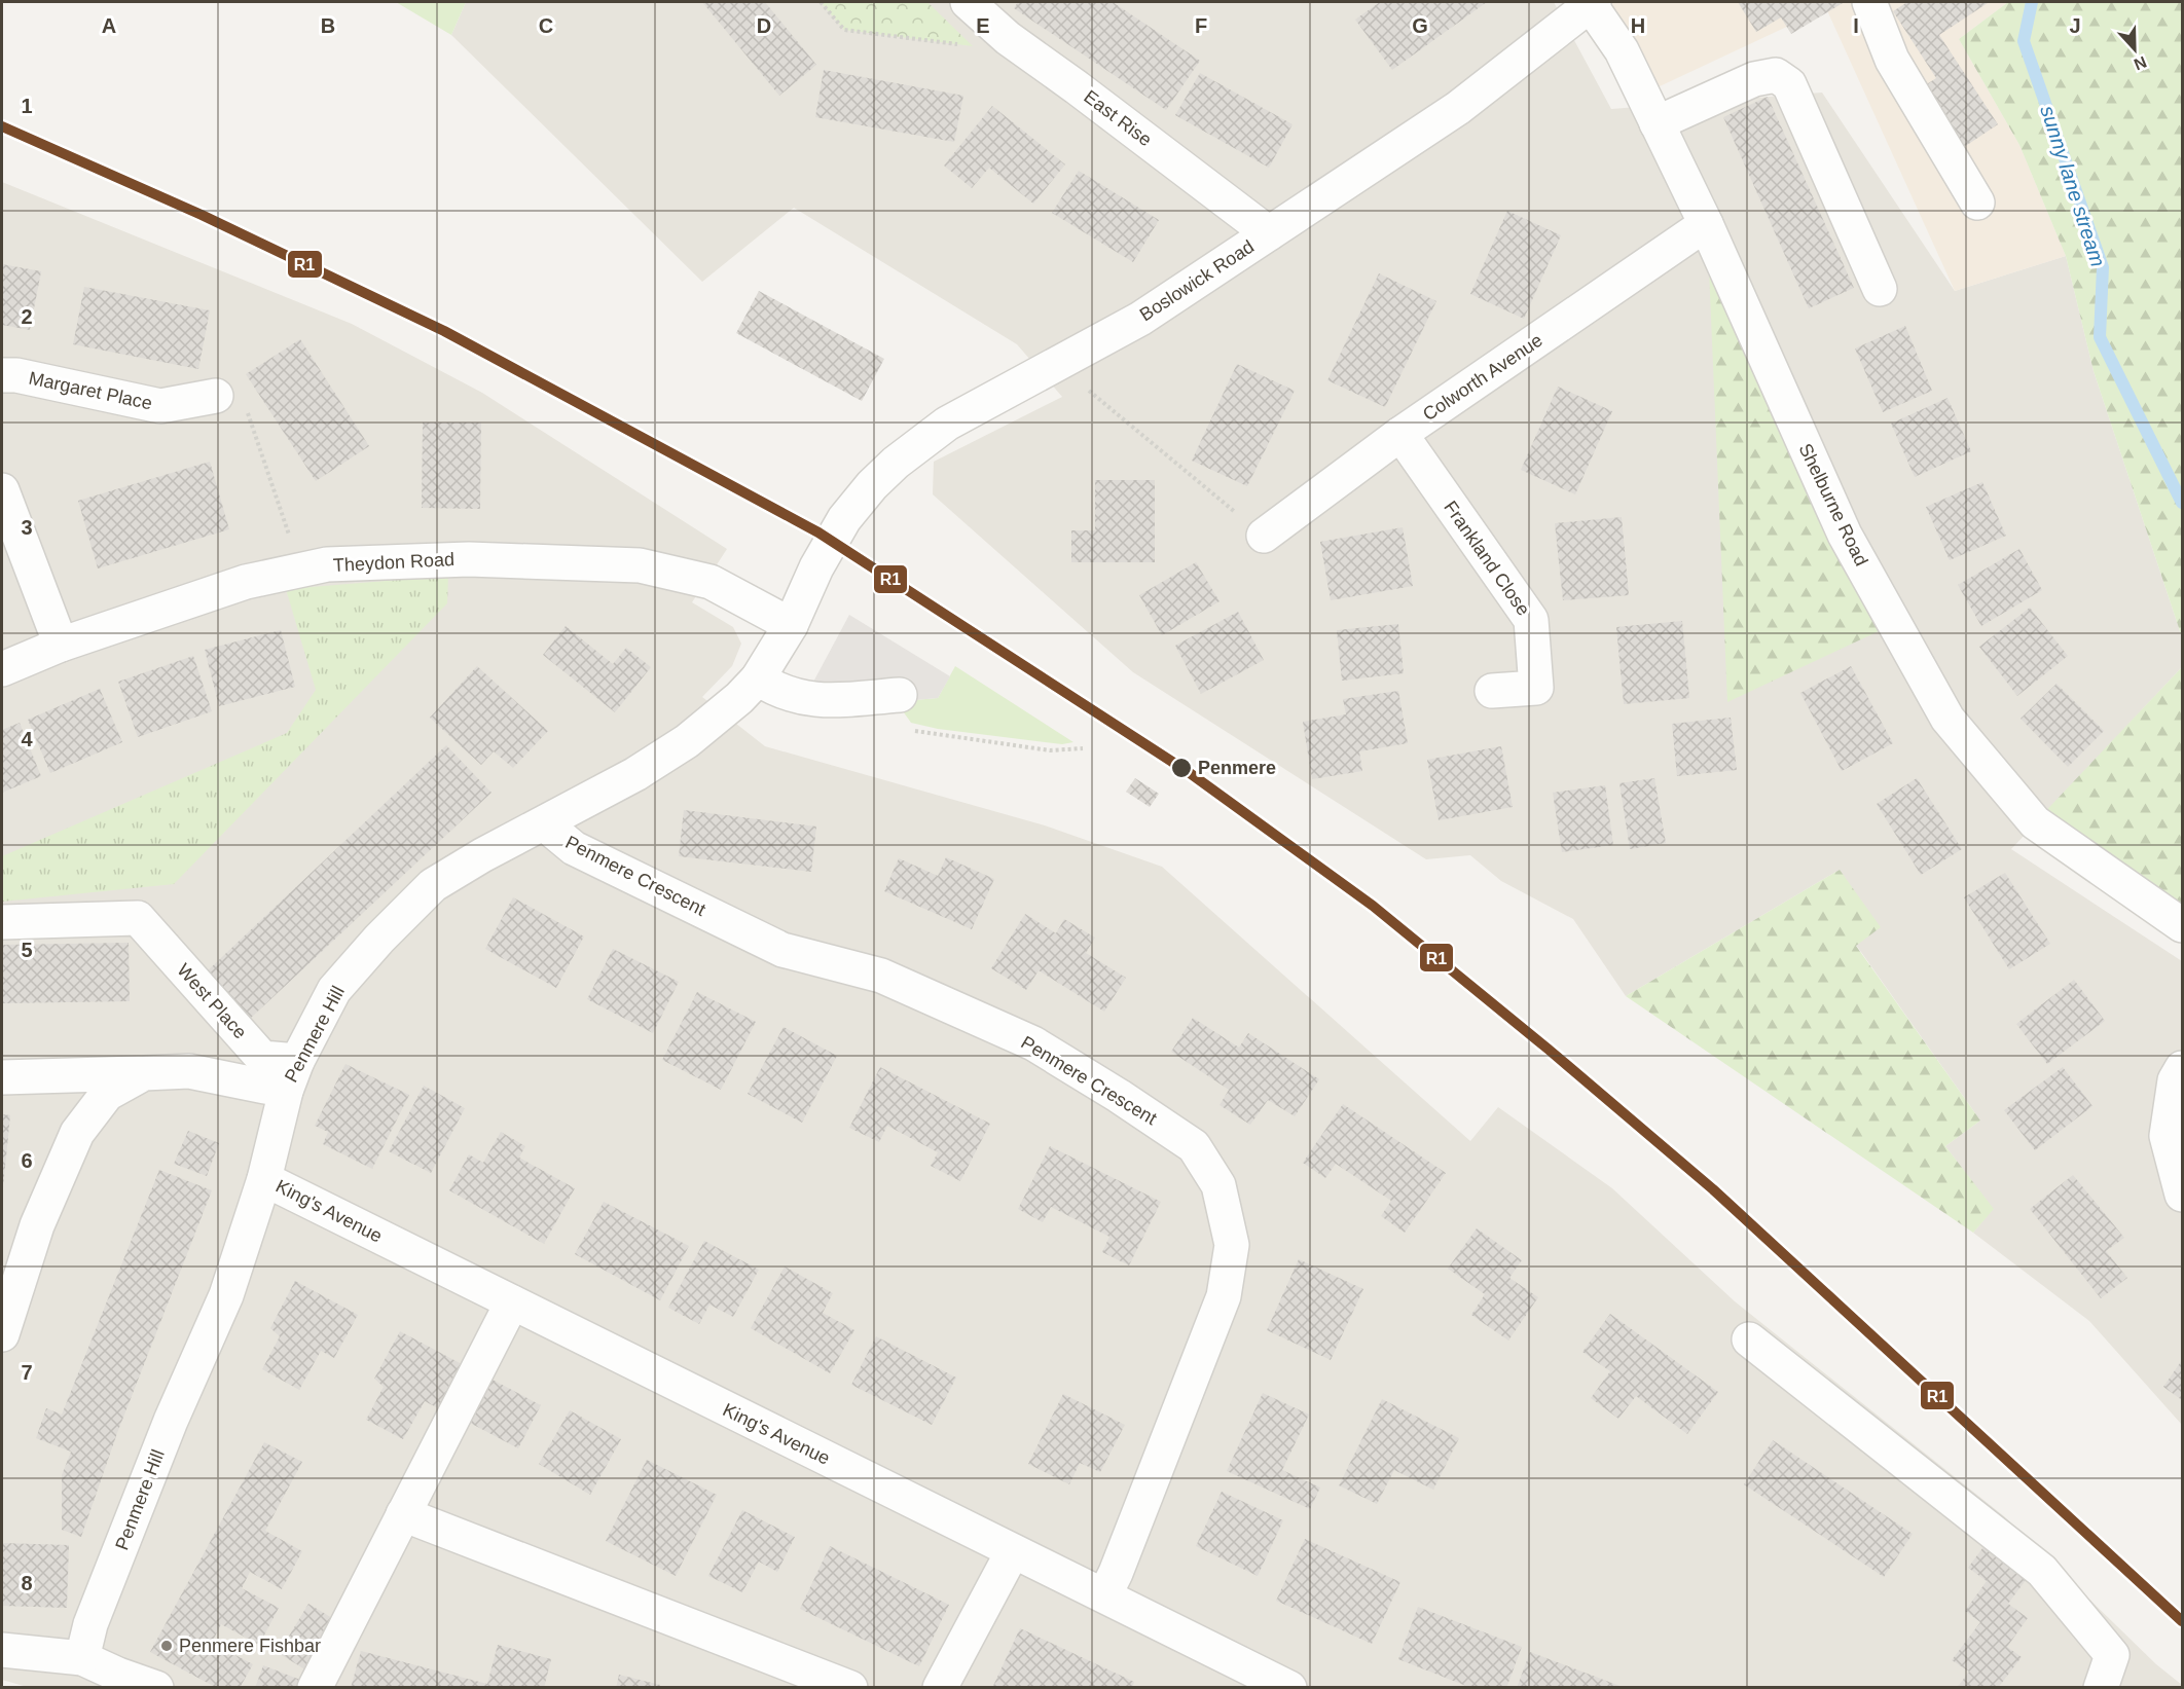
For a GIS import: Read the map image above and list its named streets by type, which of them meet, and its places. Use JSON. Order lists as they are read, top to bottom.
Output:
{
  "streets": {
    "street": [
      "East Rise",
      "Boslowick Road",
      "Colworth Avenue",
      "Margaret Place",
      "Shelburne Road",
      "Frankland Close",
      "Theydon Road",
      "Penmere Crescent",
      "West Place",
      "Penmere Hill",
      "King's Avenue"
    ]
  },
  "crossings": [
    ["East Rise", "Boslowick Road"],
    ["Boslowick Road", "Shelburne Road"],
    ["Boslowick Road", "Penmere Hill"],
    ["Colworth Avenue", "Shelburne Road"],
    ["Colworth Avenue", "Frankland Close"],
    ["Theydon Road", "Penmere Hill"],
    ["Penmere Crescent", "Penmere Hill"],
    ["Penmere Crescent", "King's Avenue"],
    ["West Place", "Penmere Hill"],
    ["Penmere Hill", "King's Avenue"]
  ],
  "water": ["sunny lane stream"],
  "places": ["Penmere", "Penmere Fishbar"],
  "lines": ["transit line R1"],
  "north": "bottom",
  "grid": {
    "columns": [
      "A",
      "B",
      "C",
      "D",
      "E",
      "F",
      "G",
      "H",
      "I",
      "J"
    ],
    "rows": [
      "1",
      "2",
      "3",
      "4",
      "5",
      "6",
      "7",
      "8"
    ]
  }
}
